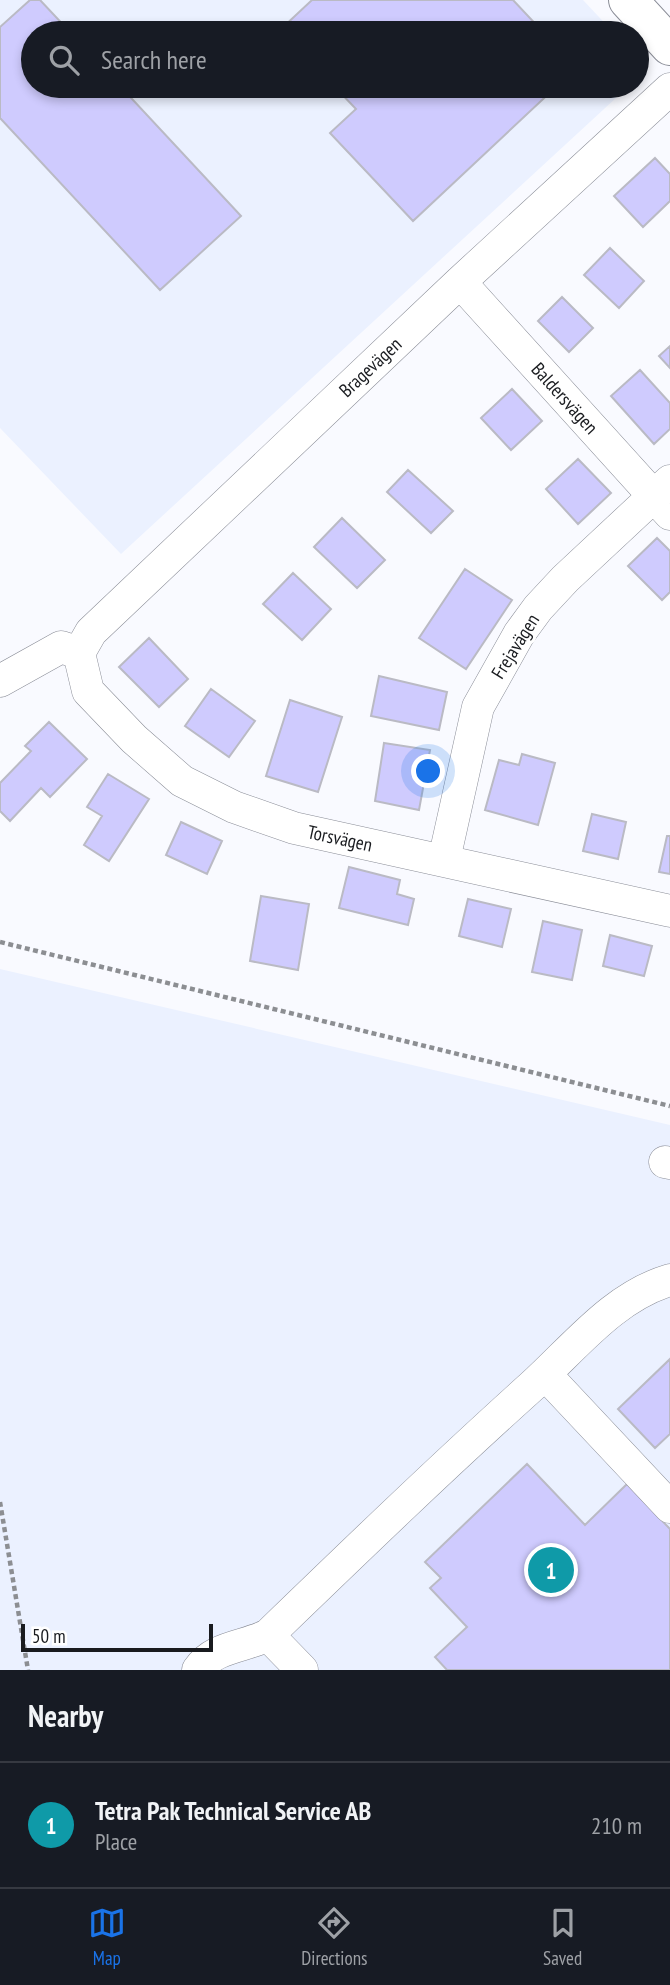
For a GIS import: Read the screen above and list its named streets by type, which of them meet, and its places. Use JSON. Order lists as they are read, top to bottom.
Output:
{
  "streets": {
    "street": [
      "Bragevägen",
      "Baldersvägen",
      "Frejavägen",
      "Torsvägen"
    ]
  },
  "crossings": [
    ["Bragevägen", "Baldersvägen"],
    ["Bragevägen", "Torsvägen"],
    ["Baldersvägen", "Frejavägen"],
    ["Frejavägen", "Torsvägen"]
  ],
  "scale_bar": "50 m",
  "page": {
    "search": "Search here",
    "pins": "1",
    "scale": "50 m",
    "heading": "Nearby",
    "list": [
      {
        "mark": "1",
        "name": "Tetra Pak Technical Service AB",
        "note": "Place",
        "value": "210 m"
      }
    ],
    "nav": ["Map", "Directions", "Saved"]
  }
}
